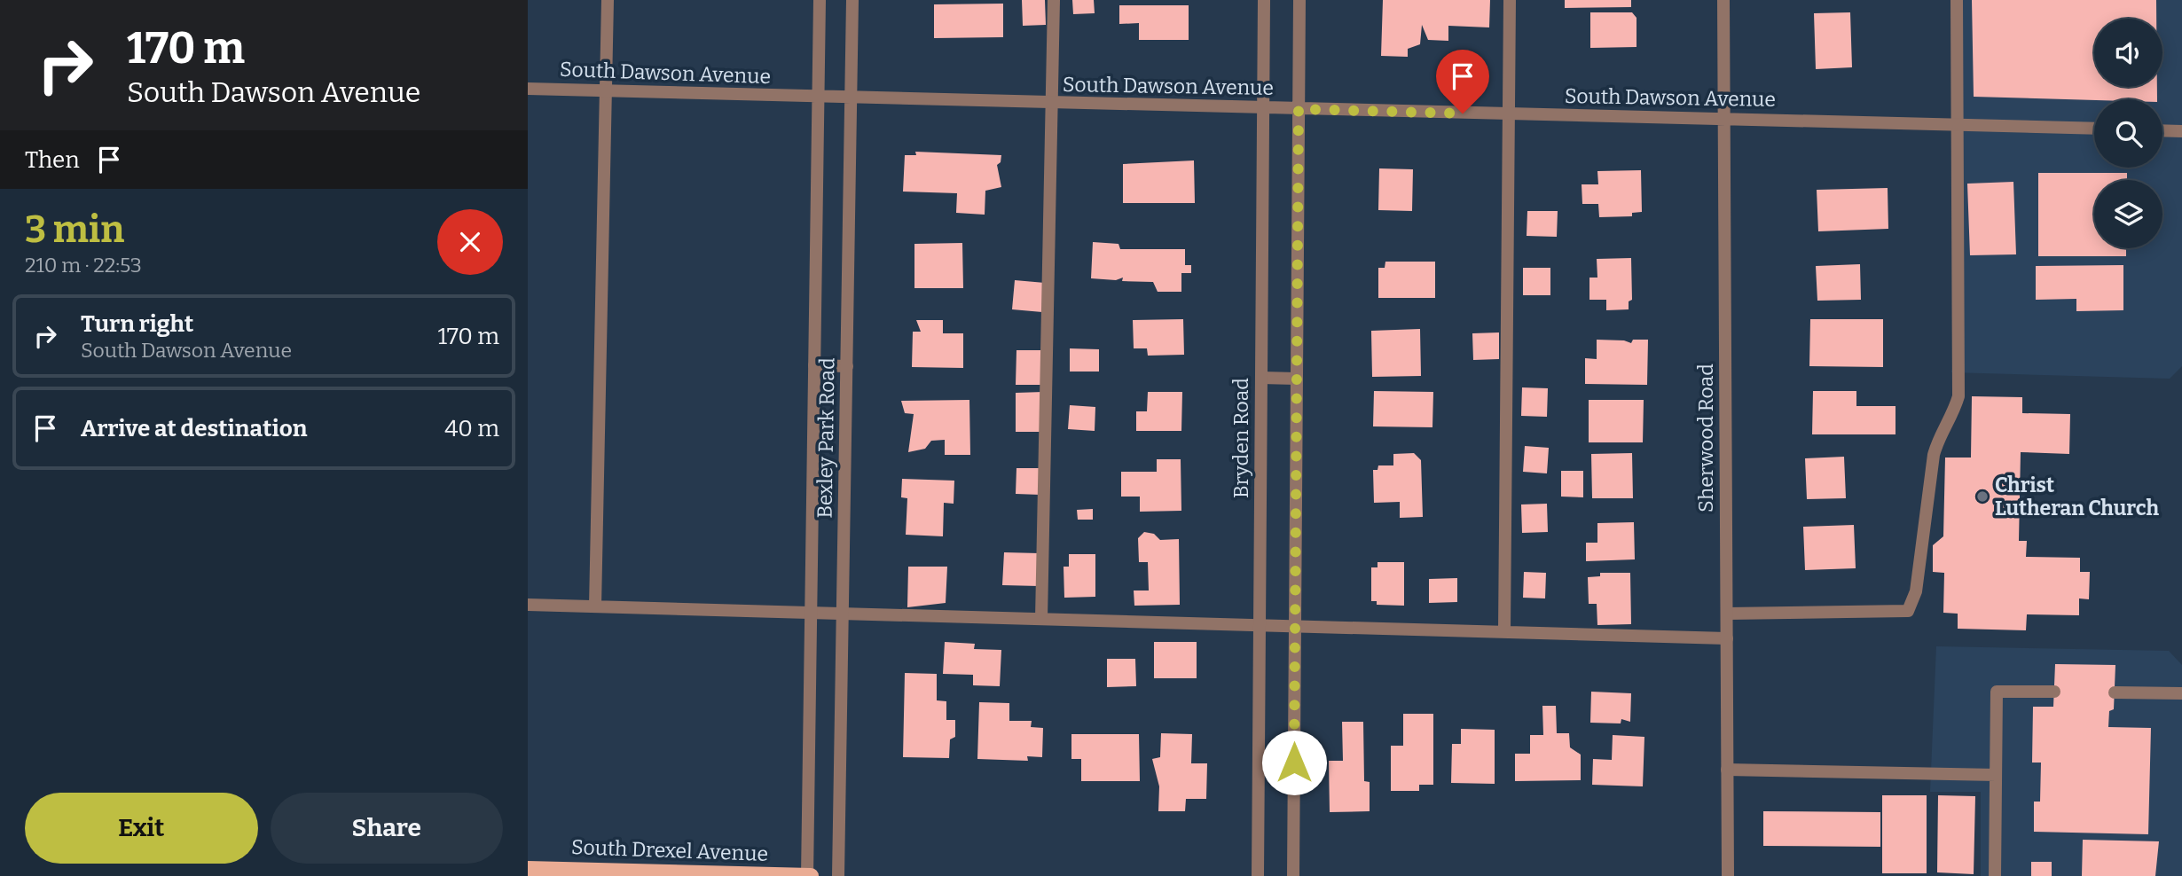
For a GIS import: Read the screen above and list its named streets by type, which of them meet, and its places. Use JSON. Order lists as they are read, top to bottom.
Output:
{
  "streets": {
    "main road": ["South Drexel Avenue"],
    "street": [
      "South Dawson Avenue",
      "Bexley Park Road",
      "Bryden Road",
      "Sherwood Road"
    ]
  },
  "crossings": [
    ["South Dawson Avenue", "Bexley Park Road"],
    ["South Dawson Avenue", "Bryden Road"],
    ["South Dawson Avenue", "Sherwood Road"],
    ["Bexley Park Road", "South Drexel Avenue"]
  ],
  "places": ["Christ Lutheran Church"],
  "page": {
    "turn": ["170 m", "South Dawson Avenue"],
    "then": "Then",
    "heading": ["3 min", "210 m · 22:53"],
    "list": [
      {
        "name": "Turn right",
        "note": "South Dawson Avenue",
        "value": "170 m"
      },
      {
        "name": "Arrive at destination",
        "value": "40 m"
      }
    ],
    "buttons": ["Exit", "Share"]
  }
}
